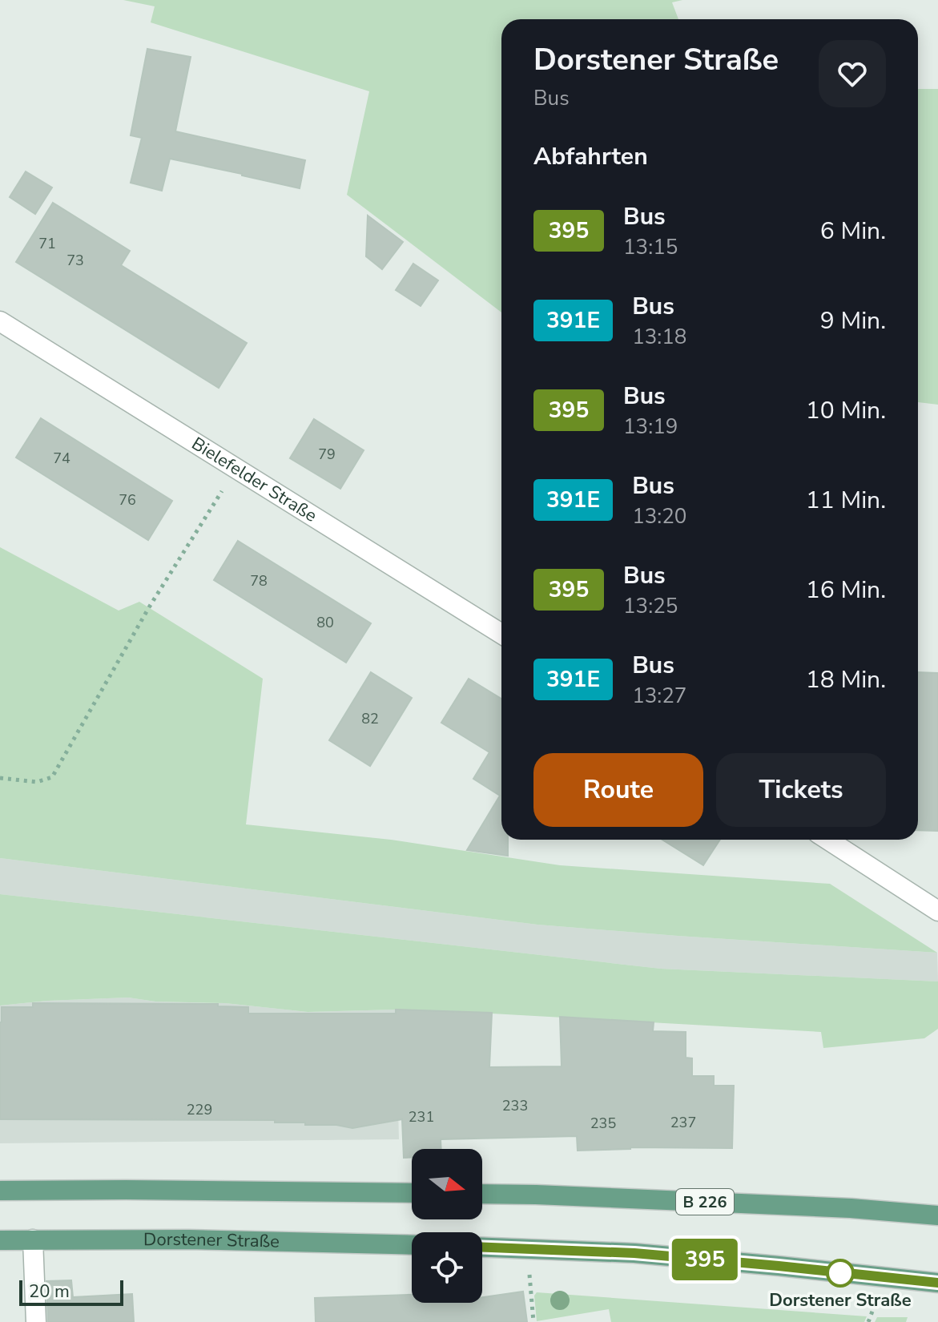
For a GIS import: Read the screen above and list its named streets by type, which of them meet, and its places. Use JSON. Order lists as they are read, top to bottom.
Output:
{
  "streets": {
    "main road": ["B 226", "Dorstener Straße"],
    "street": ["Bielefelder Straße"]
  },
  "places": ["Dorstener Straße"],
  "lines": ["bus line 395"],
  "house_numbers": [
    "71",
    "73",
    "79",
    "74",
    "76",
    "78",
    "80",
    "82",
    "233",
    "229",
    "231",
    "237",
    "235"
  ],
  "scale_bar": "20 m",
  "north": "right",
  "page": {
    "on_map": "395",
    "heading": [
      ["Dorstener Straße", "Bus"],
      "Abfahrten"
    ],
    "list": [
      {
        "mark": "395",
        "name": "Bus",
        "note": "13:15",
        "value": "6 Min."
      },
      {
        "mark": "391E",
        "name": "Bus",
        "note": "13:18",
        "value": "9 Min."
      },
      {
        "mark": "395",
        "name": "Bus",
        "note": "13:19",
        "value": "10 Min."
      },
      {
        "mark": "391E",
        "name": "Bus",
        "note": "13:20",
        "value": "11 Min."
      },
      {
        "mark": "395",
        "name": "Bus",
        "note": "13:25",
        "value": "16 Min."
      },
      {
        "mark": "391E",
        "name": "Bus",
        "note": "13:27",
        "value": "18 Min."
      }
    ],
    "buttons": ["Route", "Tickets"],
    "scale": "20 m"
  }
}
